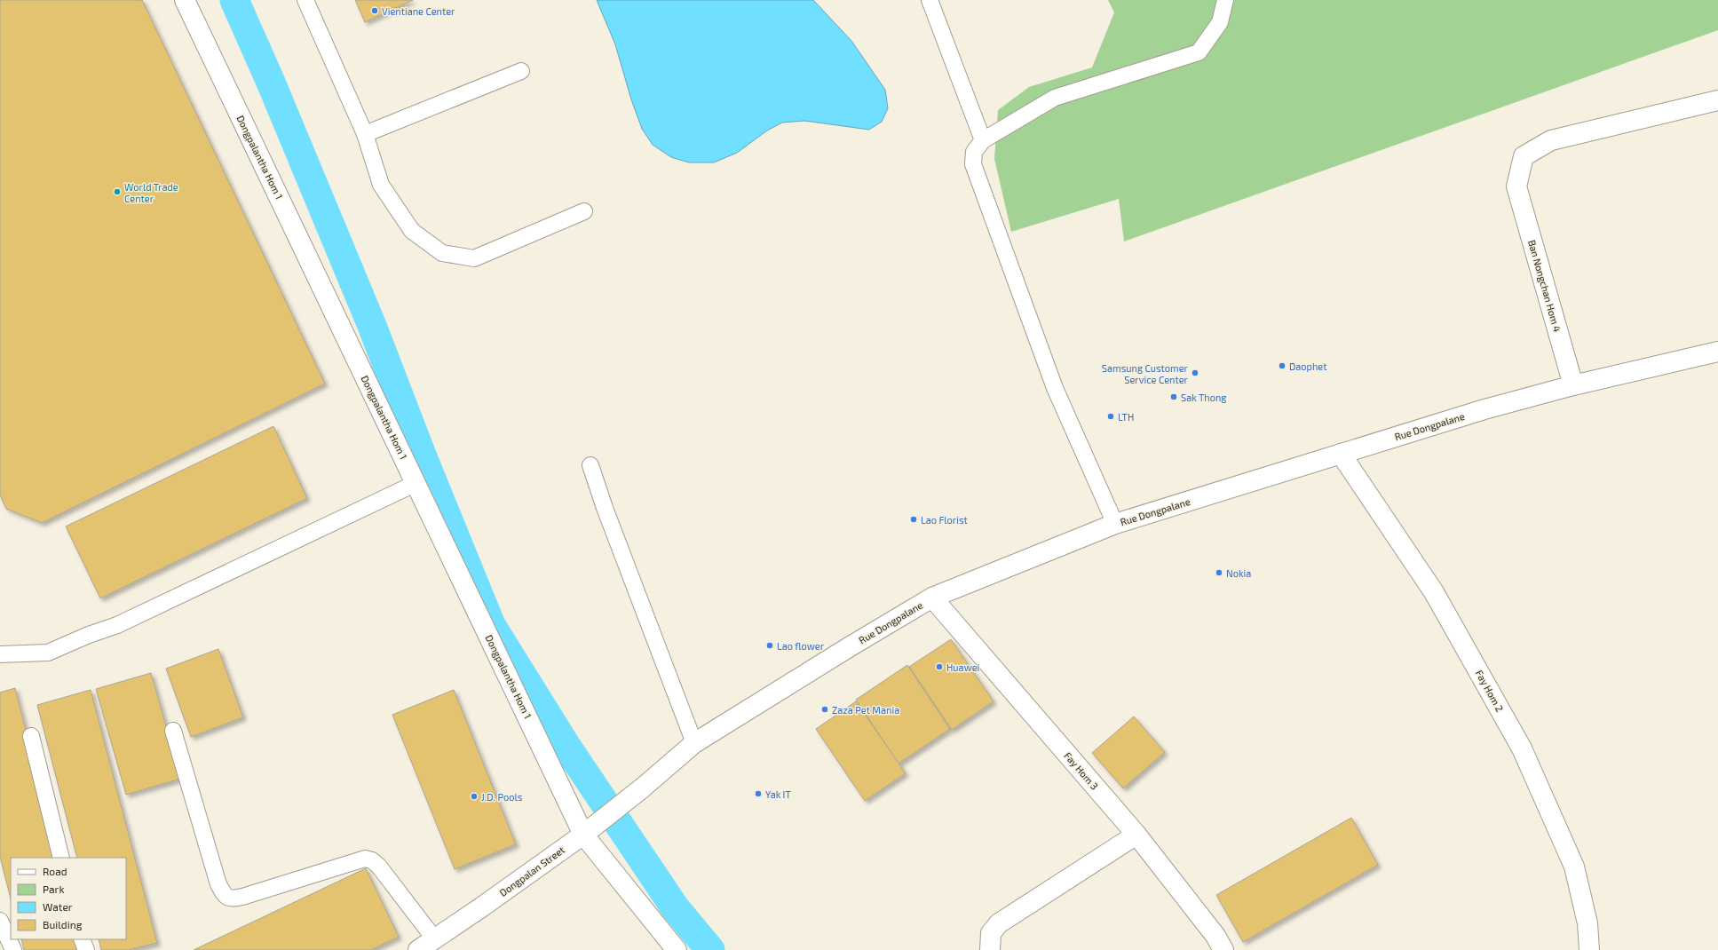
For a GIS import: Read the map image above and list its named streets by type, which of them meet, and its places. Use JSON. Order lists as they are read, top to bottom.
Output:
{
  "streets": {
    "street": [
      "Dongpalantha Hom 1",
      "Ban Nongchan Hom 4",
      "Rue Dongpalane",
      "Fay Hom 2",
      "Fay Hom 3",
      "Dongpalan Street"
    ]
  },
  "crossings": [
    ["Dongpalantha Hom 1", "Dongpalan Street"],
    ["Ban Nongchan Hom 4", "Rue Dongpalane"],
    ["Rue Dongpalane", "Fay Hom 2"],
    ["Rue Dongpalane", "Fay Hom 3"],
    ["Rue Dongpalane", "Dongpalan Street"]
  ],
  "places": [
    "Vientiane Center",
    "World Trade Center",
    "Daophet",
    "Samsung Customer Service Center",
    "Sak Thong",
    "LTH",
    "Lao Florist",
    "Nokia",
    "Lao flower",
    "Huawei",
    "Zaza Pet Mania",
    "Yak IT",
    "J.D. Pools"
  ],
  "legend": [
    "Road",
    "Park",
    "Water",
    "Building"
  ]
}
